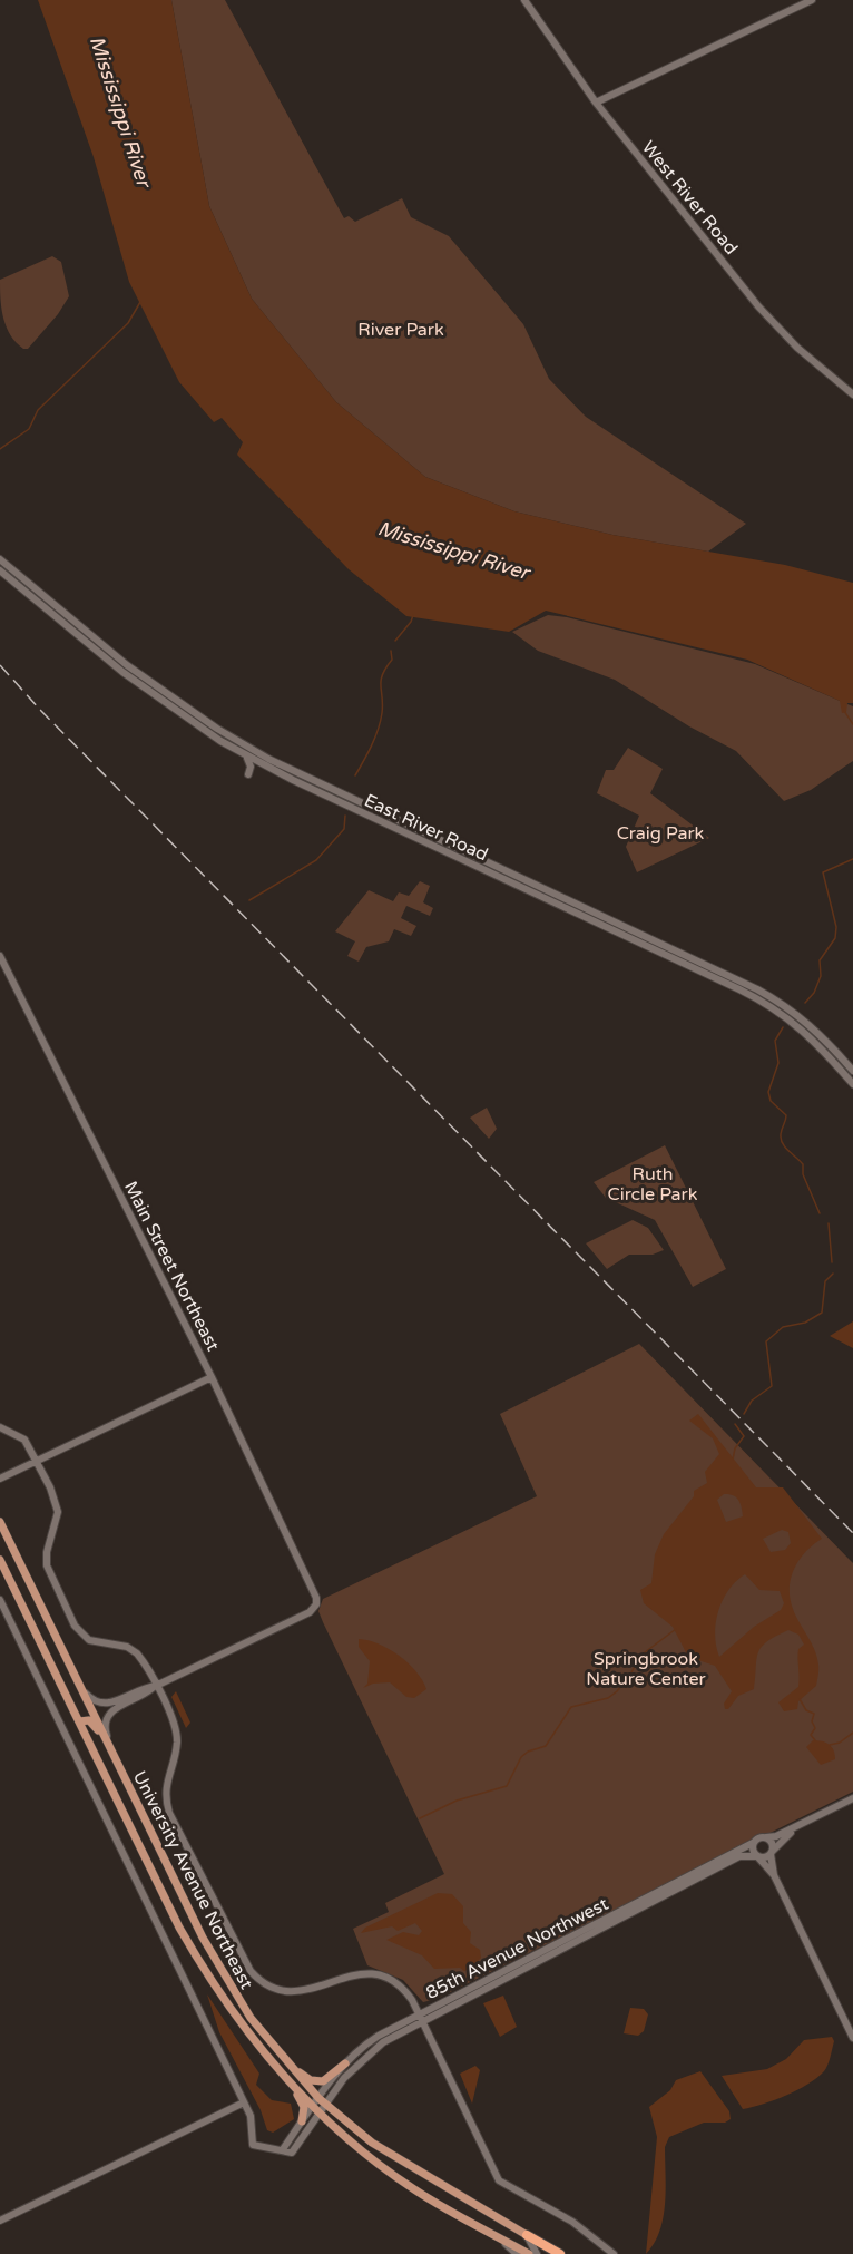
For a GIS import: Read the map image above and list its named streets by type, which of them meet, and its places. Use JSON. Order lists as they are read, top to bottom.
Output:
{
  "streets": {
    "main road": ["University Avenue Northeast"],
    "street": [
      "West River Road",
      "East River Road",
      "Main Street Northeast",
      "85th Avenue Northwest"
    ]
  },
  "crossings": [
    ["University Avenue Northeast", "85th Avenue Northwest"]
  ],
  "water": ["Mississippi River"],
  "parks": [
    "River Park",
    "Craig Park",
    "Ruth Circle Park",
    "Springbrook Nature Center"
  ]
}
